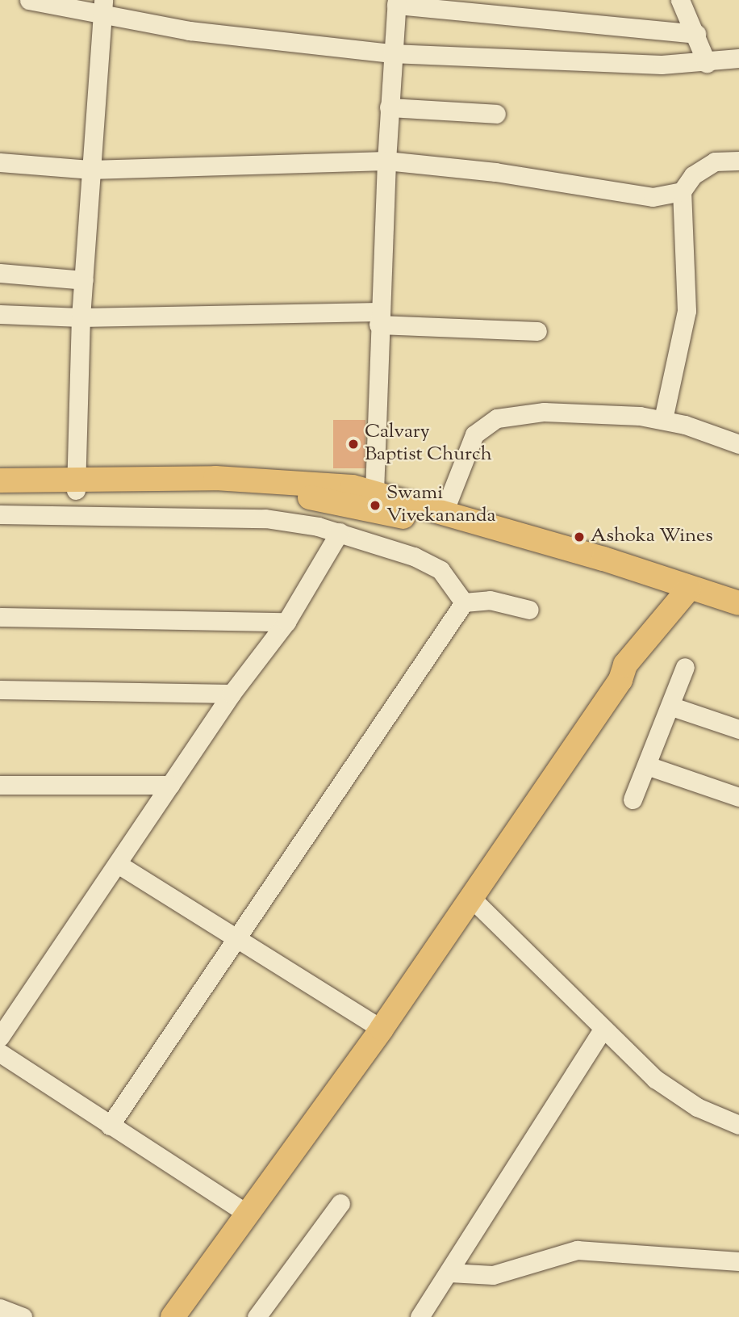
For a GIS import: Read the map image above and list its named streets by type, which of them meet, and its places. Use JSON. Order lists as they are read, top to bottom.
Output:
{
  "places": ["Calvary Baptist Church", "Swami Vivekananda", "Ashoka Wines"]
}
